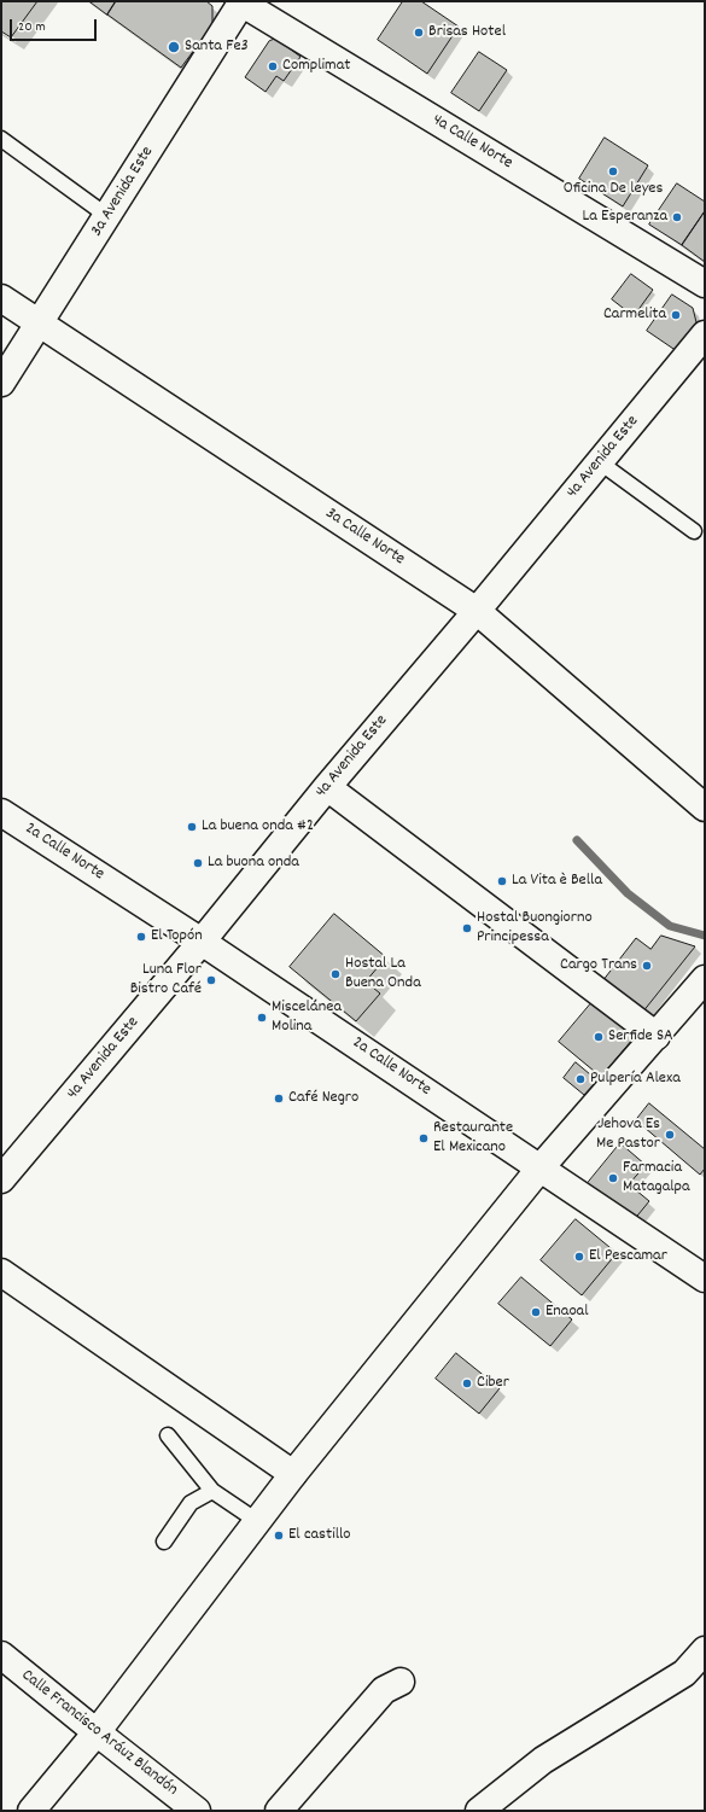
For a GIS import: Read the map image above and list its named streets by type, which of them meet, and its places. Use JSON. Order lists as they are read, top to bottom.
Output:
{
  "streets": {
    "street": [
      "4a Calle Norte",
      "3a Avenida Este",
      "4a Avenida Este",
      "3a Calle Norte",
      "2a Calle Norte",
      "Calle Francisco Aráuz Blandón"
    ]
  },
  "crossings": [
    ["4a Calle Norte", "3a Avenida Este"],
    ["3a Avenida Este", "3a Calle Norte"],
    ["4a Avenida Este", "3a Calle Norte"],
    ["4a Avenida Este", "2a Calle Norte"]
  ],
  "places": [
    "Brisas Hotel",
    "Santa Fe3",
    "Complimat",
    "Oficina De leyes",
    "La Esperanza",
    "Carmelita",
    "La buena onda #2",
    "La buona onda",
    "La Vita è Bella",
    "Hostal Buongiorno Principessa",
    "El Topón",
    "Cargo Trans",
    "Hostal La Buena Onda",
    "Luna Flor Bistro Café",
    "Miscelánea Molina",
    "Serfide SA",
    "Pulpería Alexa",
    "Café Negro",
    "Jehova Es Me Pastor",
    "Restaurante El Mexicano",
    "Farmacia Matagalpa",
    "El Pescamar",
    "Enaoal",
    "Ciber",
    "El castillo"
  ],
  "scale_bar": "20 m"
}
